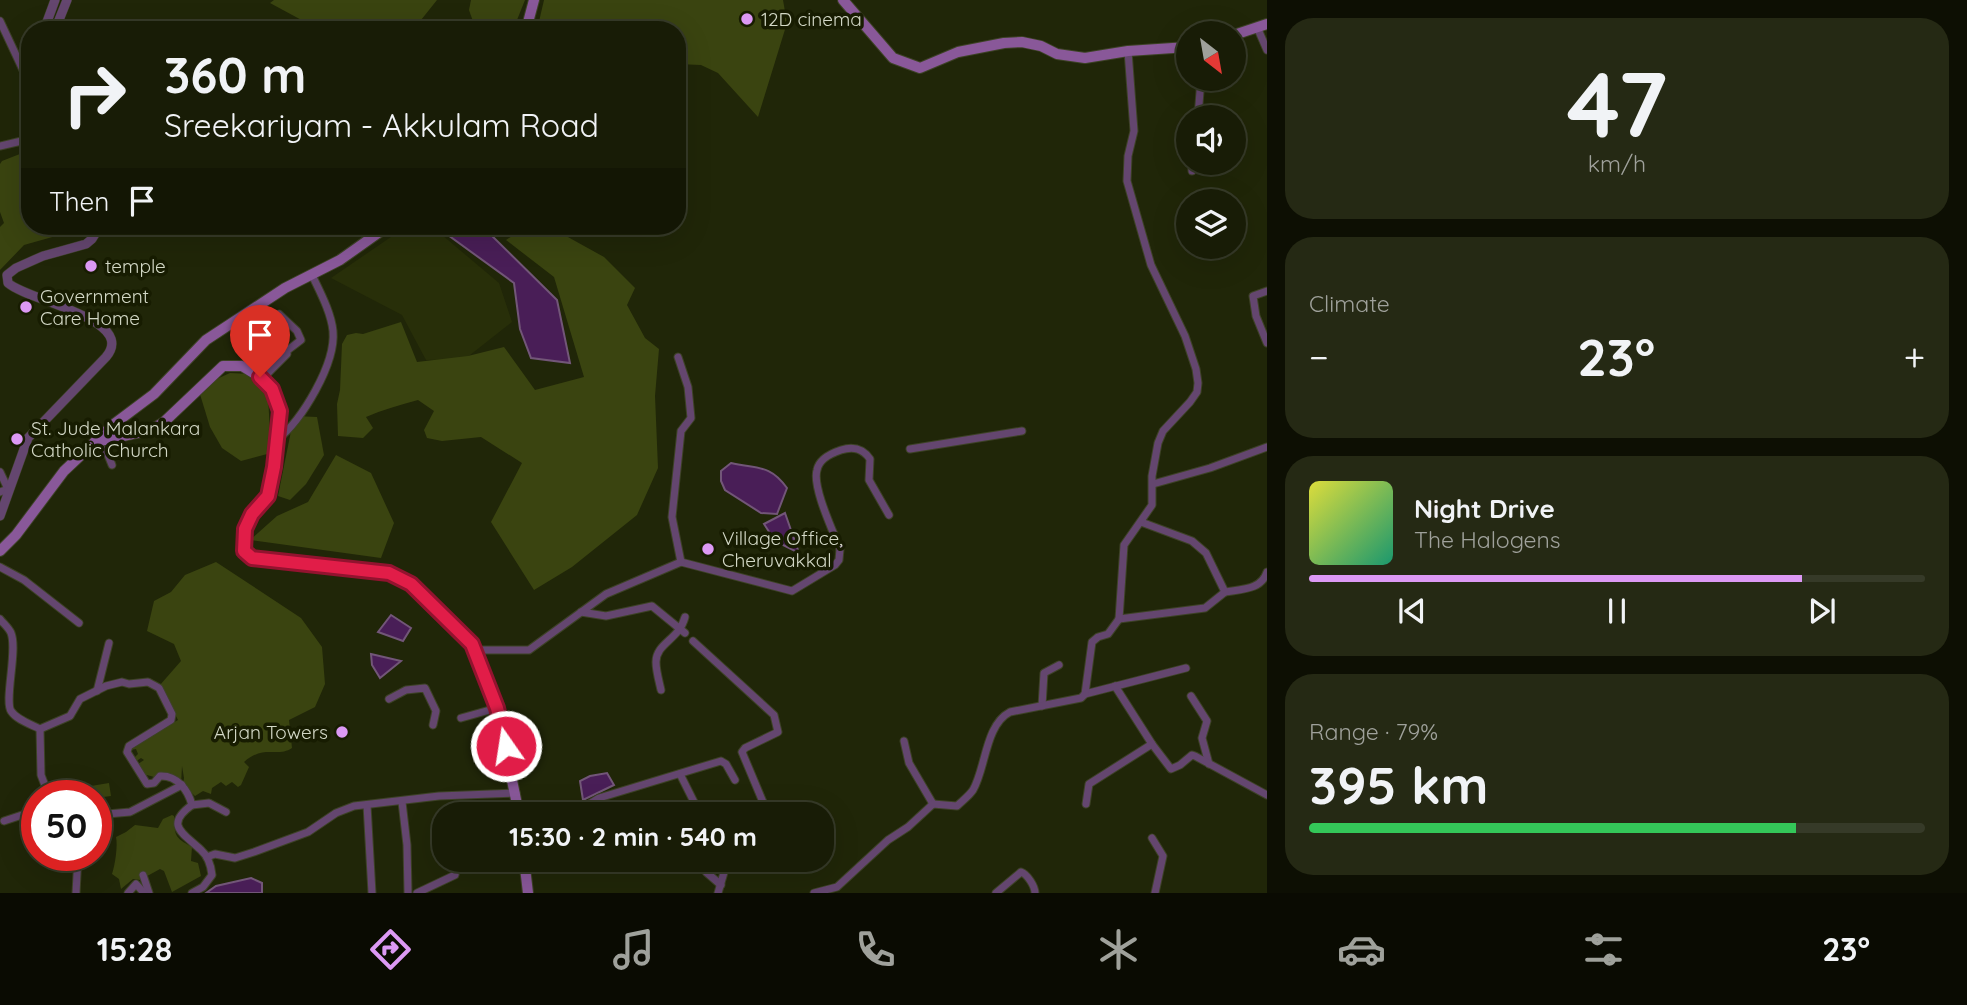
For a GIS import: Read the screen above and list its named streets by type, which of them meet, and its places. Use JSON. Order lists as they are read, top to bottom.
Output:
{
  "places": [
    "12D cinema",
    "temple",
    "Government Care Home",
    "St. Jude Malankara Catholic Church",
    "Village Office, Cheruvakkal",
    "Arjan Towers"
  ],
  "north": "bottom right",
  "page": {
    "tile": [
      ["47", "km/h"],
      "Climate",
      ["Range · 79%", "395 km"]
    ],
    "turn": ["360 m", "Sreekariyam - Akkulam Road"],
    "then": "Then",
    "heat": ["−", "23°", "+"],
    "song": ["Night Drive", "The Halogens"],
    "limit": "50",
    "trip": "15:30 · 2 min · 540 m",
    "tabs": ["15:28", "23°"]
  }
}
